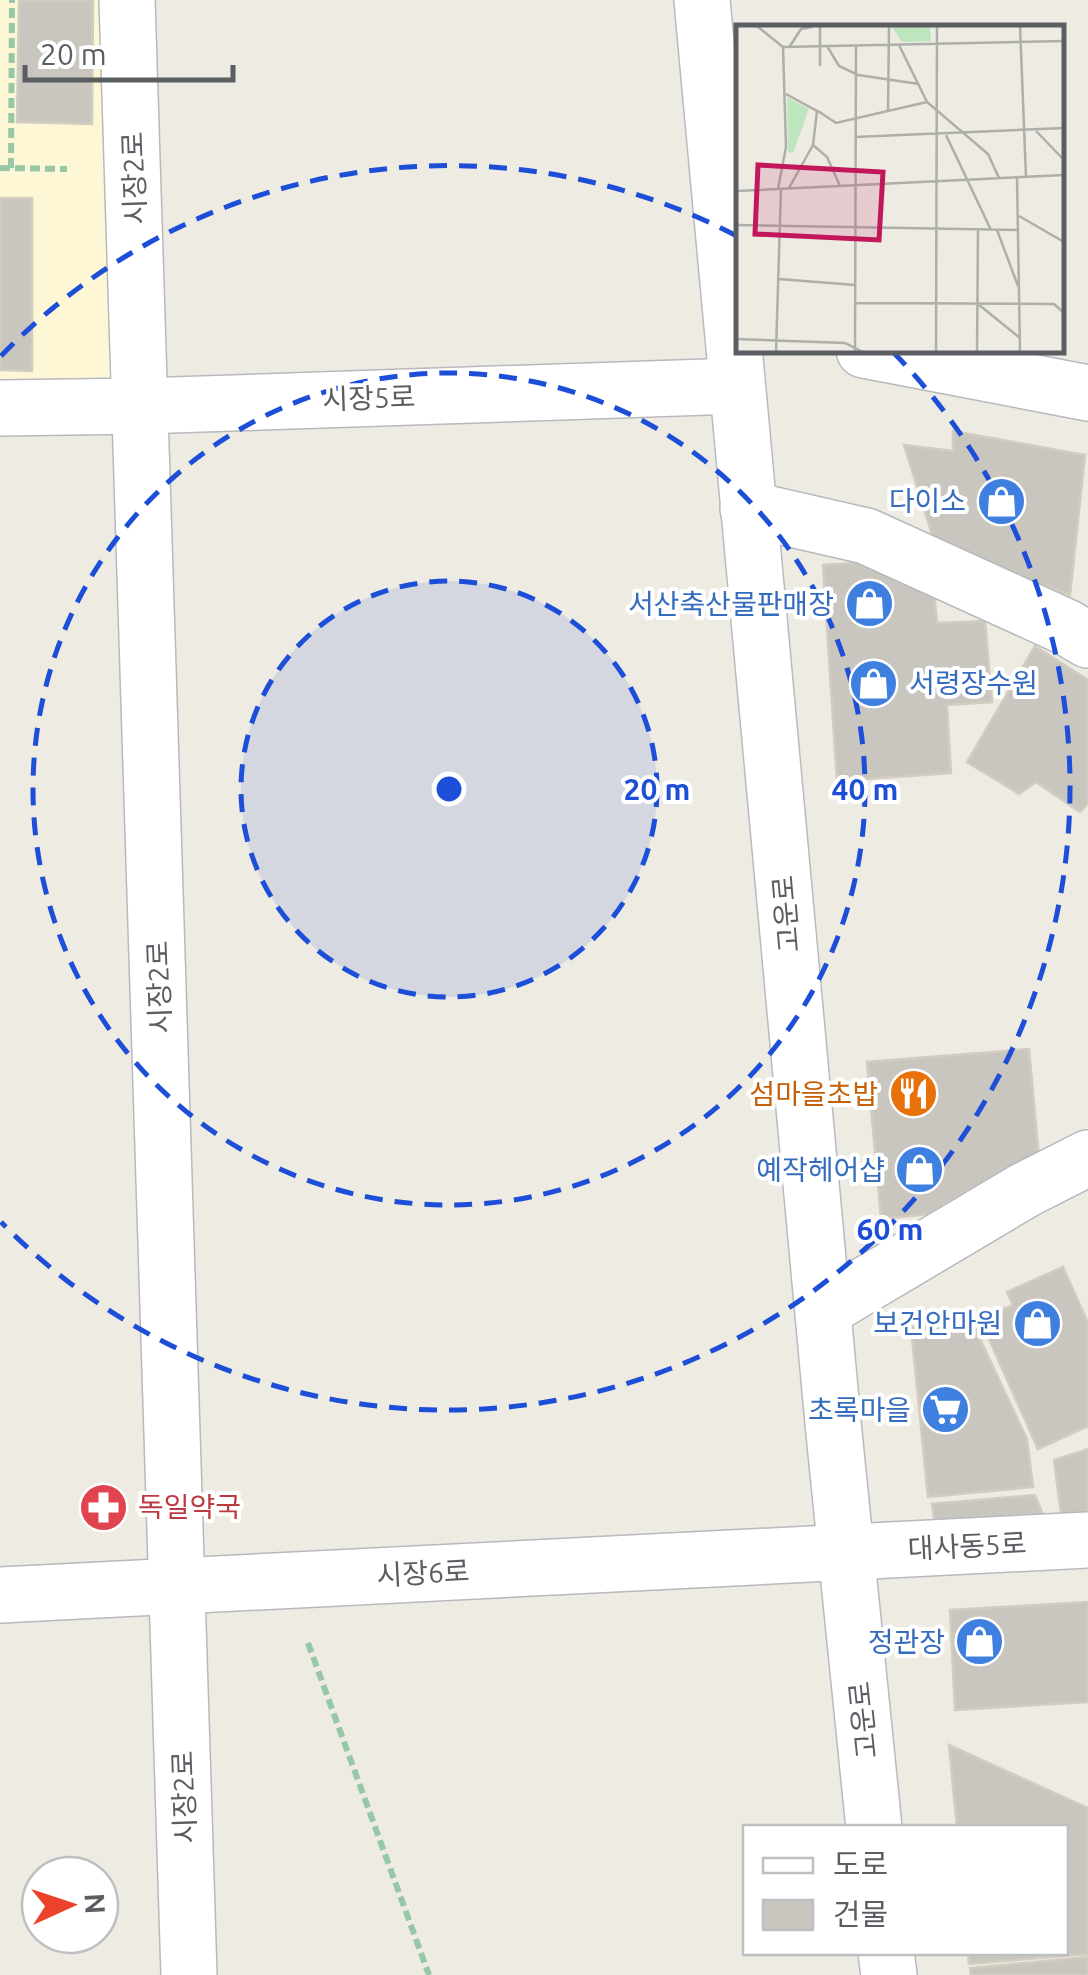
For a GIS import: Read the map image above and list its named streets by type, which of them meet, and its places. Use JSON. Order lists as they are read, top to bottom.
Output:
{
  "streets": {
    "street": [
      "시장2로",
      "시장5로",
      "고운로",
      "대사동5로",
      "시장6로"
    ]
  },
  "crossings": [
    ["시장2로", "시장5로"],
    ["시장2로", "시장6로"],
    ["시장5로", "고운로"],
    ["고운로", "대사동5로"],
    ["고운로", "시장6로"],
    ["대사동5로", "시장6로"]
  ],
  "places": {
    "shop": [
      "다이소",
      "서산축산물판매장",
      "서령장수원",
      "예작헤어샵",
      "보건안마원",
      "정관장"
    ],
    "restaurant": ["섬마을초밥"],
    "supermarket": ["초록마을"],
    "pharmacy": ["독일약국"]
  },
  "legend": ["도로", "건물"],
  "scale_bar": "20 m",
  "north": "right",
  "rings": ["20 m", "40 m", "60 m"]
}
